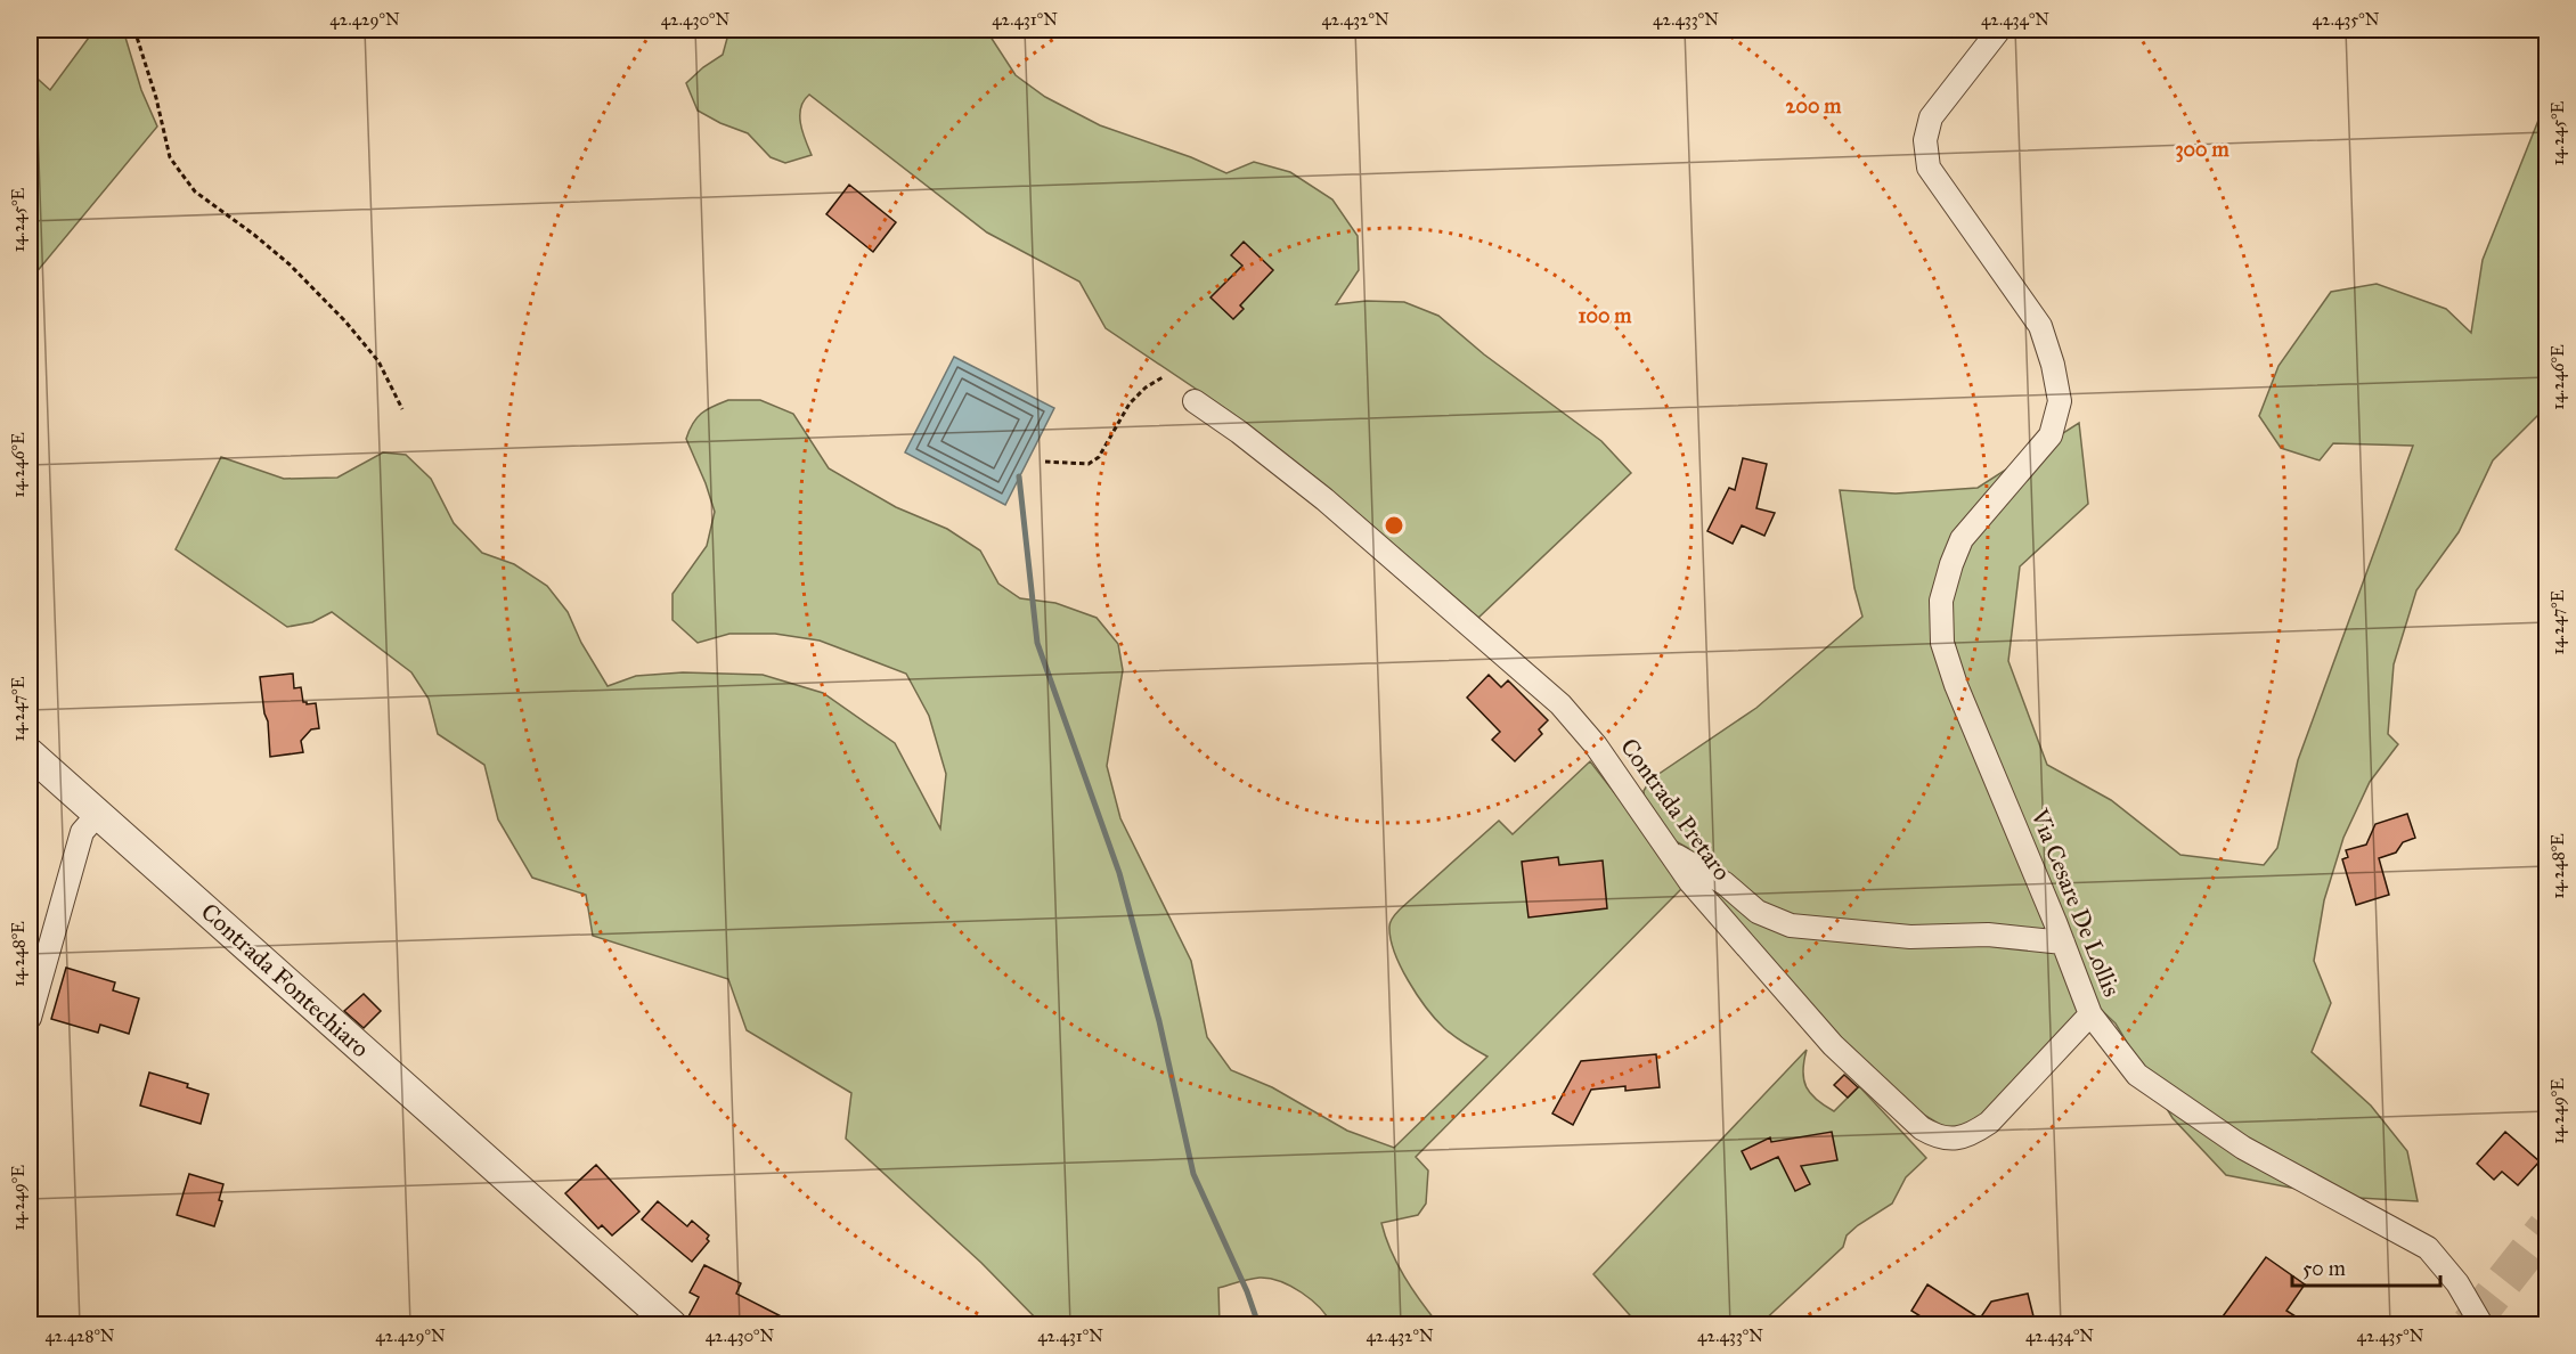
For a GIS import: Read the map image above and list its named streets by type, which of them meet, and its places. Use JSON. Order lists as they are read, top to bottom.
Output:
{
  "streets": {
    "street": ["Contrada Pretaro", "Via Cesare De Lollis", "Contrada Fontechiaro"]
  },
  "crossings": [
    ["Contrada Pretaro", "Via Cesare De Lollis"]
  ],
  "scale_bar": "50 m",
  "coordinates": [
    "42.429°N",
    "42.430°N",
    "42.431°N",
    "42.432°N",
    "42.433°N",
    "42.434°N",
    "42.435°N",
    "14.245°E",
    "14.246°E",
    "14.247°E",
    "14.248°E",
    "14.249°E",
    "42.428°N"
  ],
  "rings": ["200 m", "300 m", "100 m"]
}
